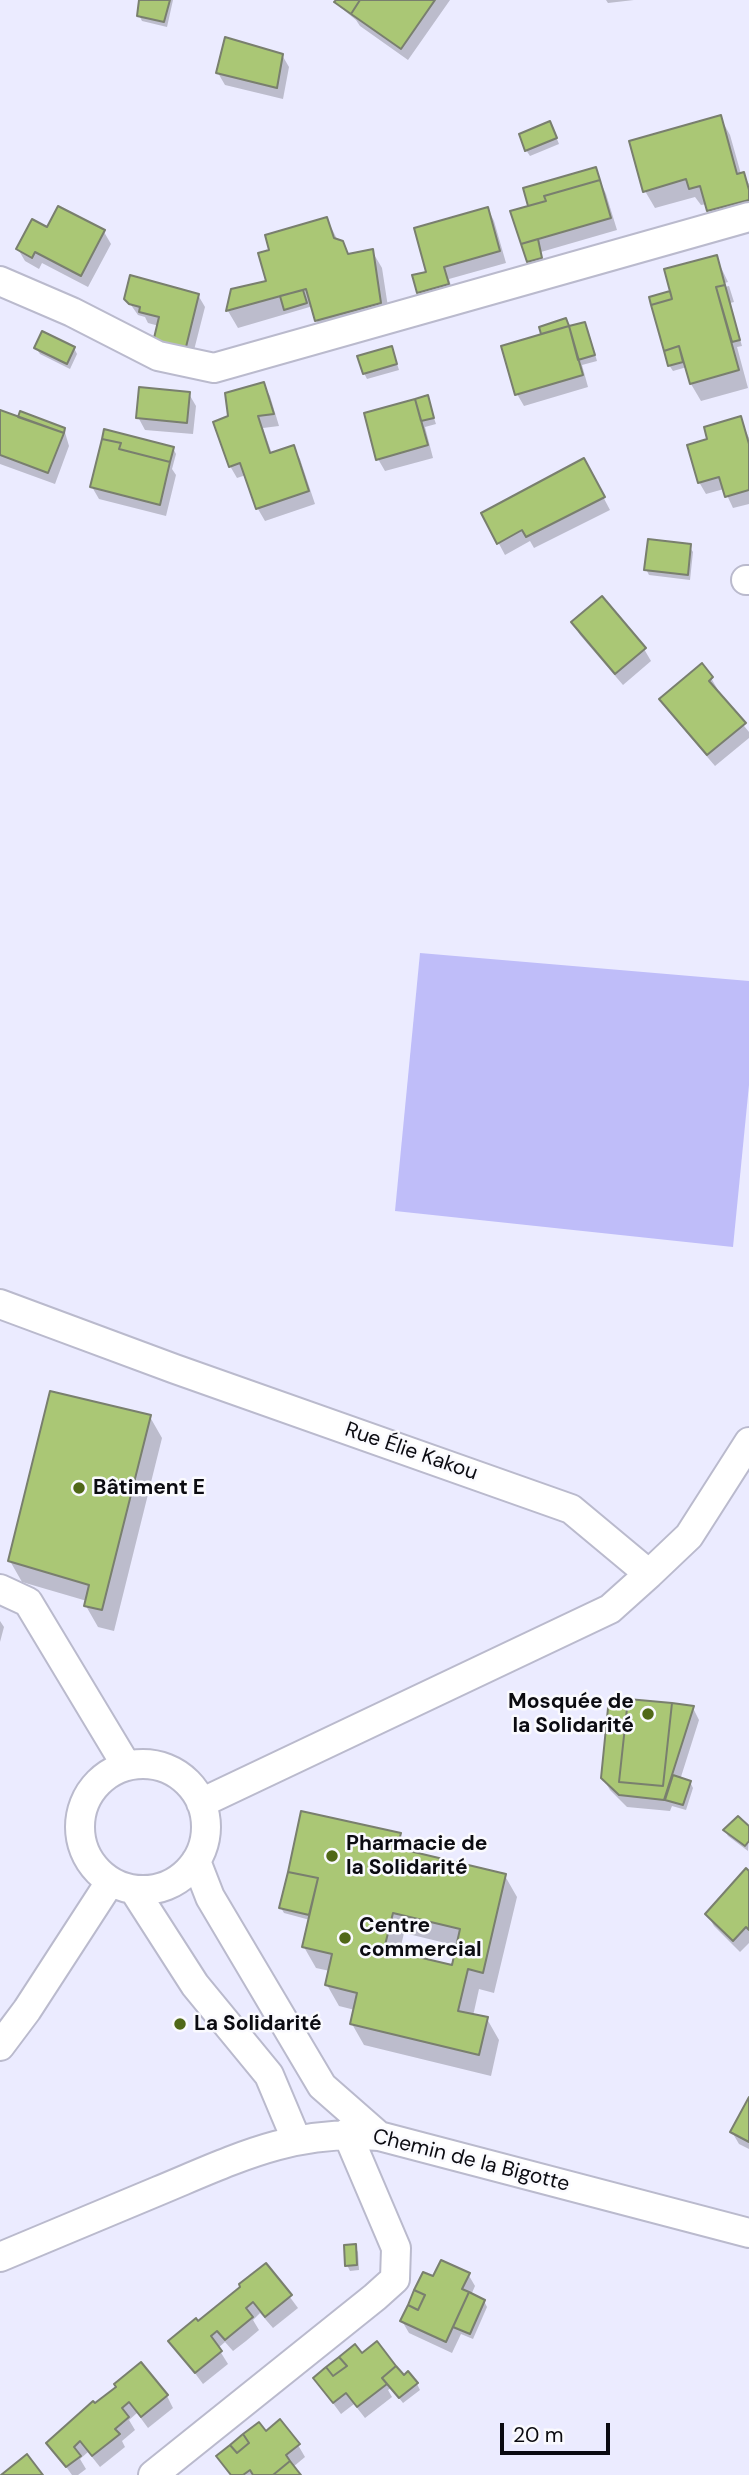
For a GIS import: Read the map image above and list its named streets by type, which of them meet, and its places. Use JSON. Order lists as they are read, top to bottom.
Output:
{
  "streets": {
    "street": ["Rue Élie Kakou", "Chemin de la Bigotte"]
  },
  "places": [
    "Bâtiment E",
    "Mosquée de la Solidarité",
    "Pharmacie de la Solidarité",
    "Centre commercial",
    "La Solidarité"
  ],
  "scale_bar": "20 m"
}
